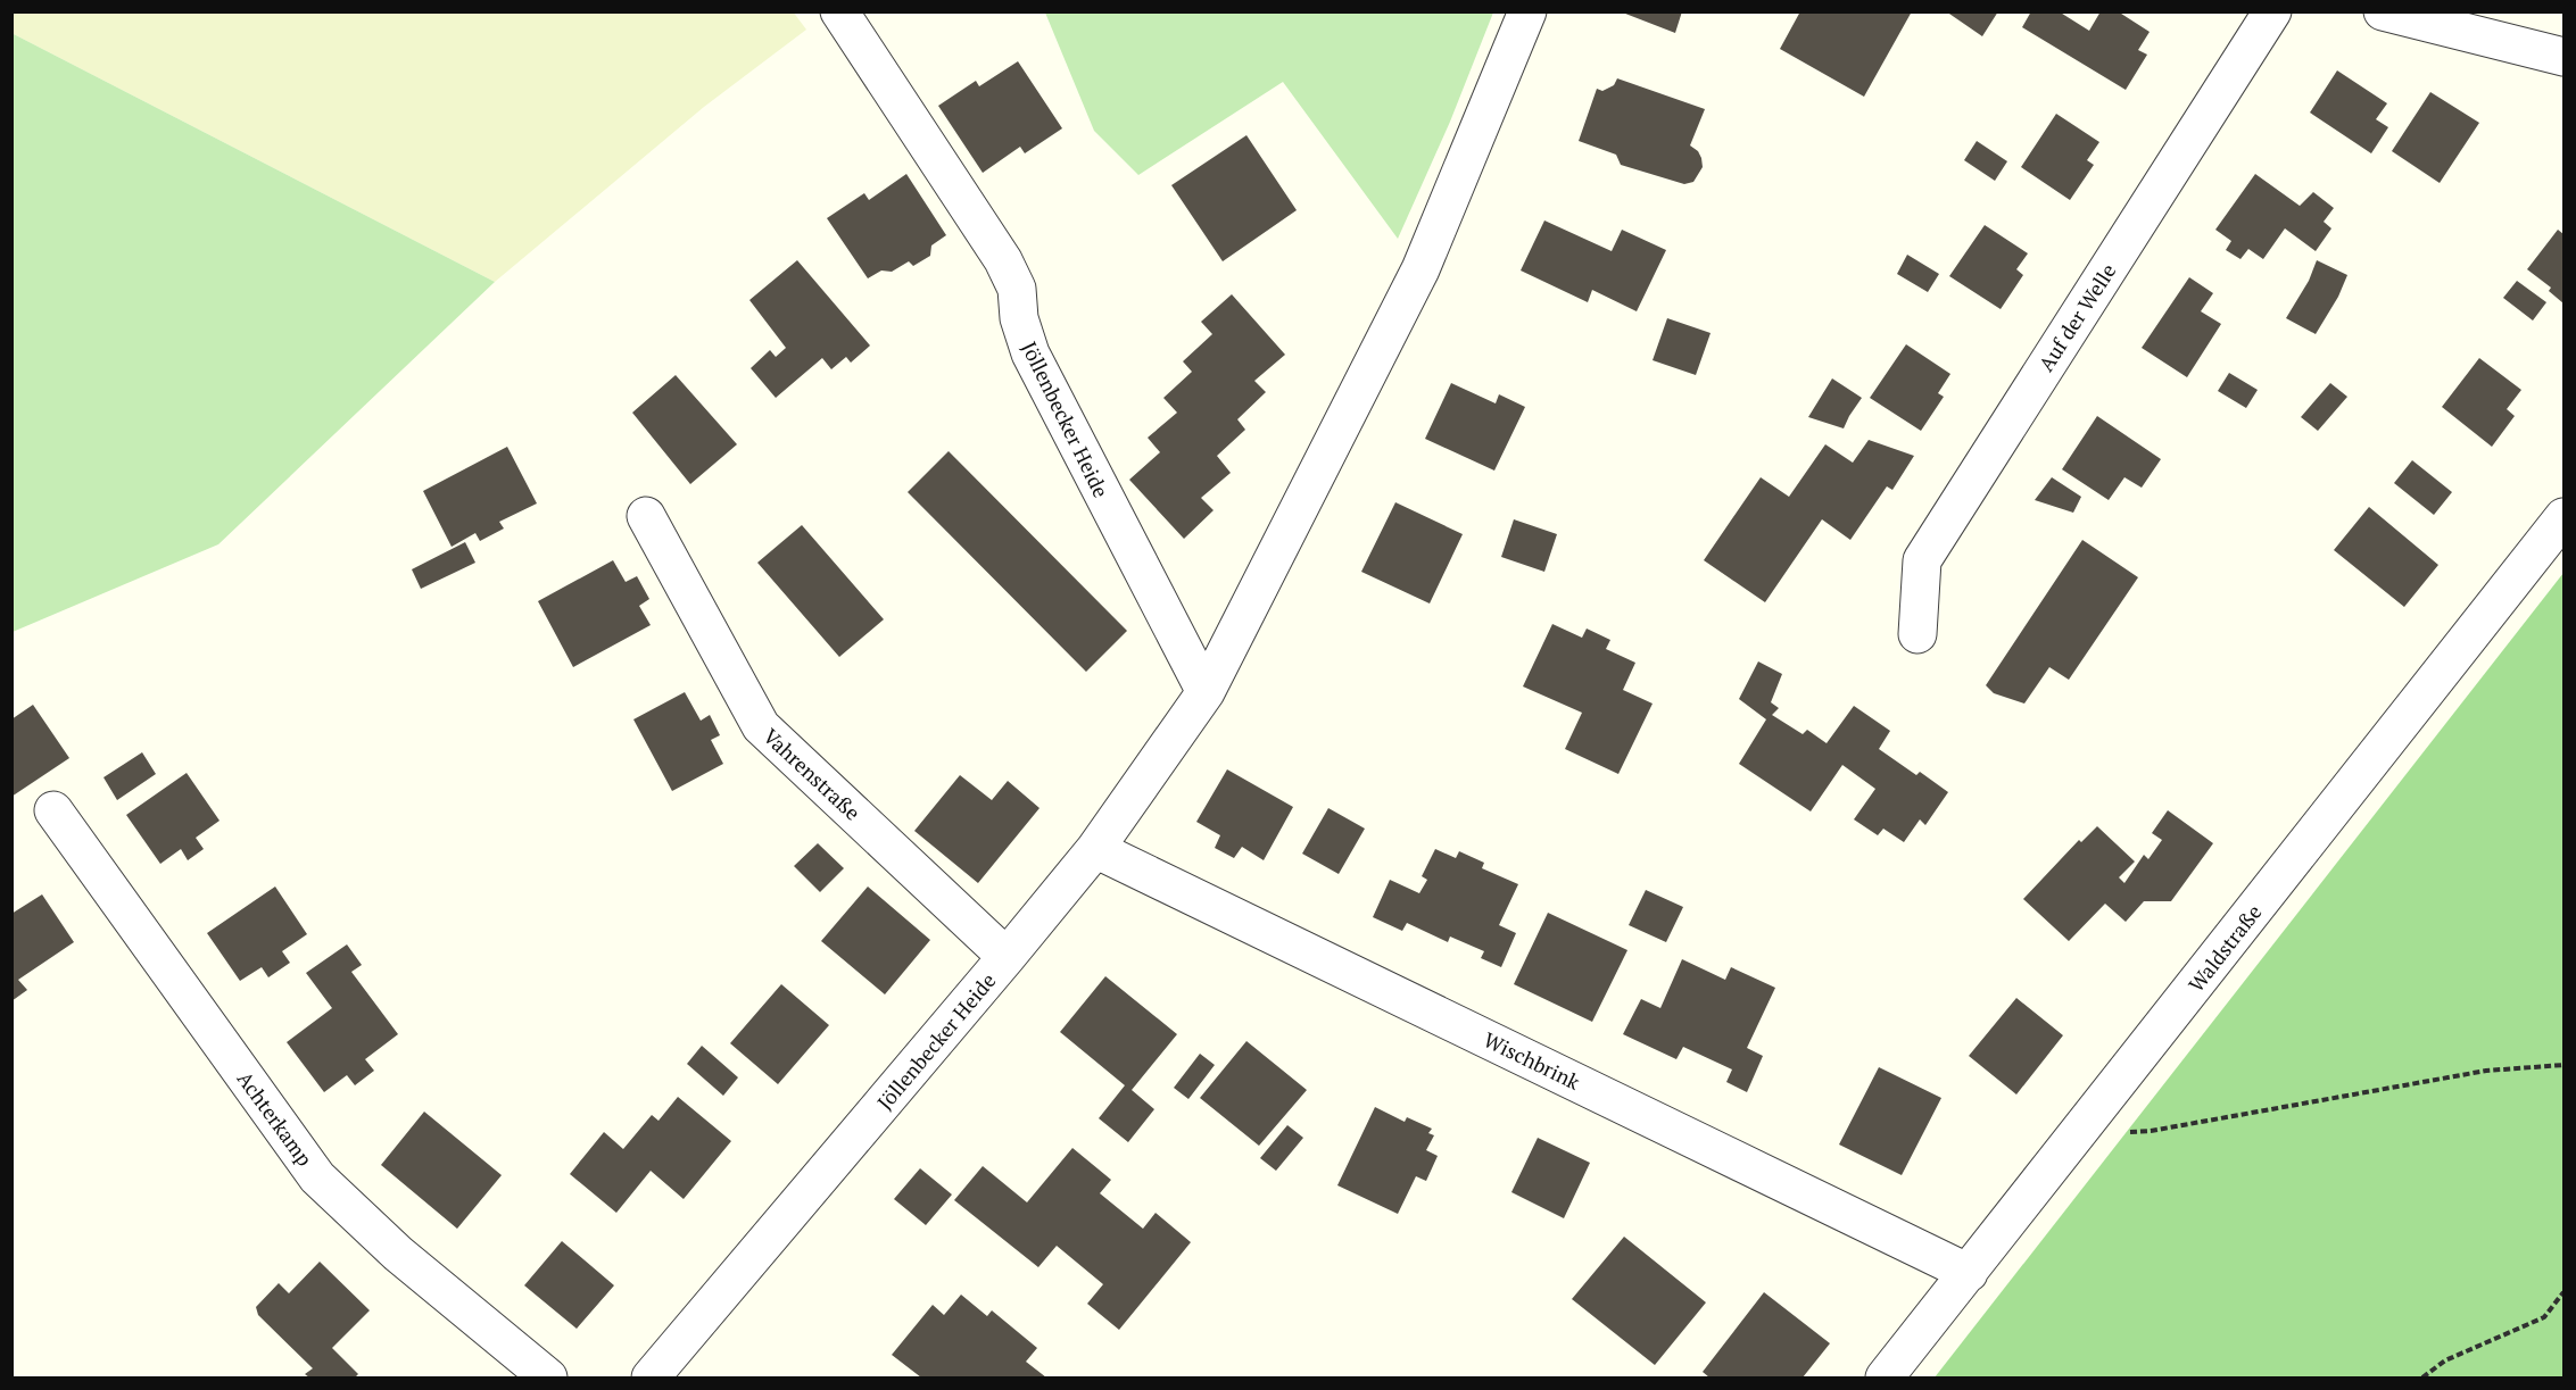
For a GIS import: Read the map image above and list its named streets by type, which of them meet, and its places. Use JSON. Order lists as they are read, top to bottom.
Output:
{
  "streets": {
    "street": [
      "Auf der Welle",
      "Jöllenbecker Heide",
      "Vahrenstraße",
      "Waldstraße",
      "Wischbrink",
      "Achterkamp"
    ]
  },
  "crossings": [
    ["Jöllenbecker Heide", "Vahrenstraße"],
    ["Jöllenbecker Heide", "Wischbrink"],
    ["Waldstraße", "Wischbrink"]
  ]
}
